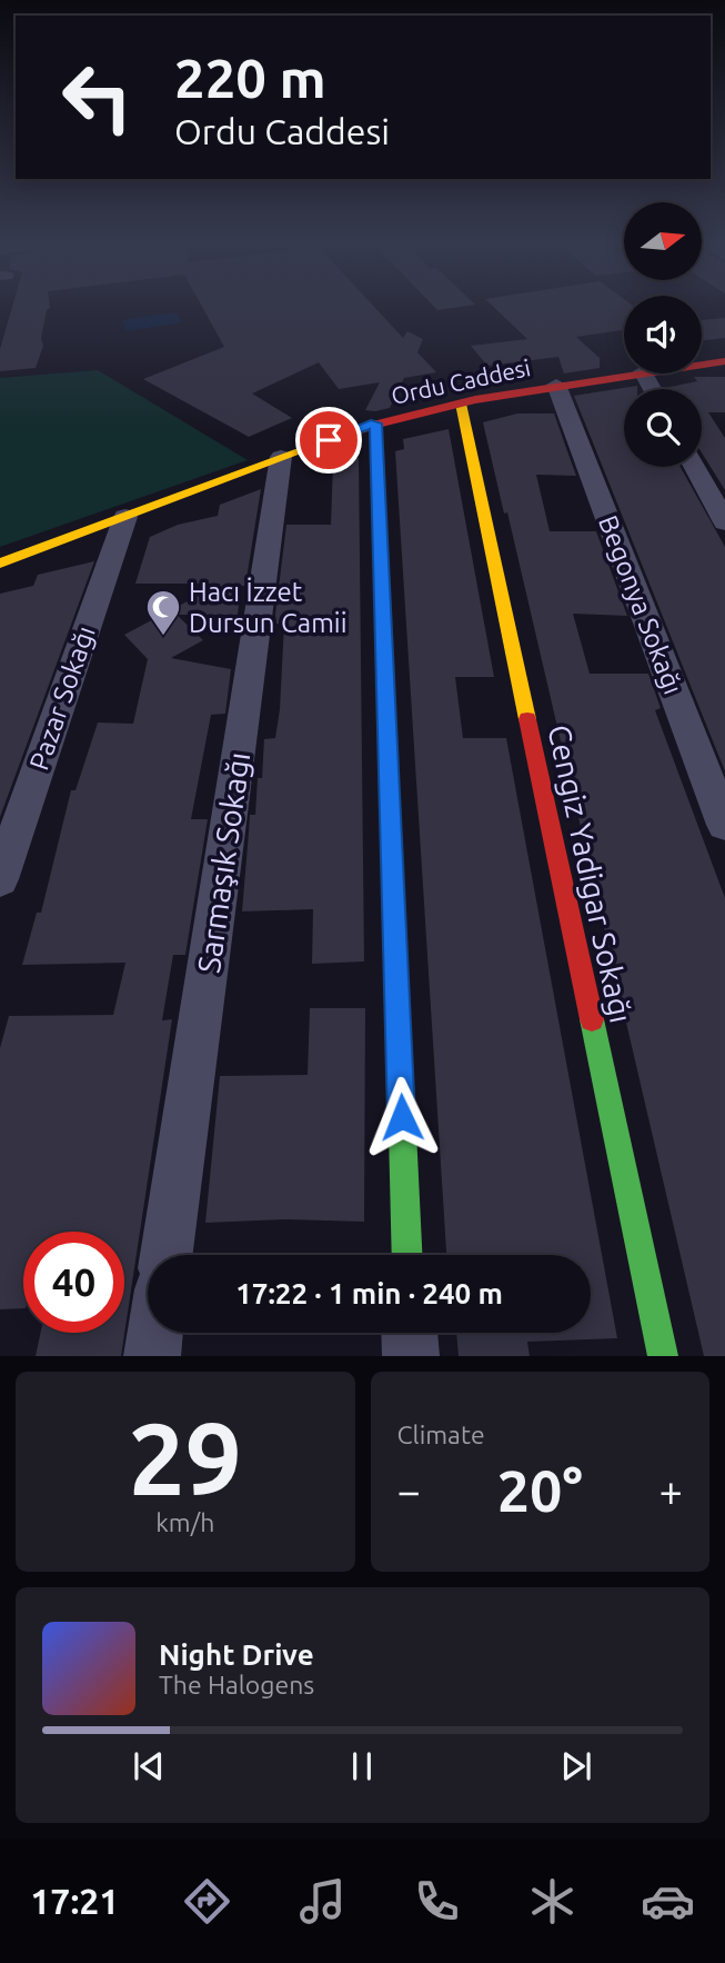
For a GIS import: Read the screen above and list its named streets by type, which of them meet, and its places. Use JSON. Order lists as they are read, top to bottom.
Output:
{
  "streets": {
    "street": [
      "Ordu Caddesi",
      "Begonya Sokağı",
      "Pazar Sokağı",
      "Sarmaşık Sokağı",
      "Cengiz Yadigar Sokağı"
    ]
  },
  "crossings": [
    ["Ordu Caddesi", "Begonya Sokağı"],
    ["Ordu Caddesi", "Pazar Sokağı"],
    ["Ordu Caddesi", "Sarmaşık Sokağı"],
    ["Ordu Caddesi", "Cengiz Yadigar Sokağı"]
  ],
  "places": {
    "mosque": ["Hacı İzzet Dursun Camii"]
  },
  "north": "right",
  "page": {
    "turn": ["220 m", "Ordu Caddesi"],
    "limit": "40",
    "trip": "17:22 · 1 min · 240 m",
    "tile": [
      ["29", "km/h"],
      "Climate"
    ],
    "heat": ["−", "20°", "+"],
    "song": ["Night Drive", "The Halogens"],
    "tabs": "17:21"
  }
}
